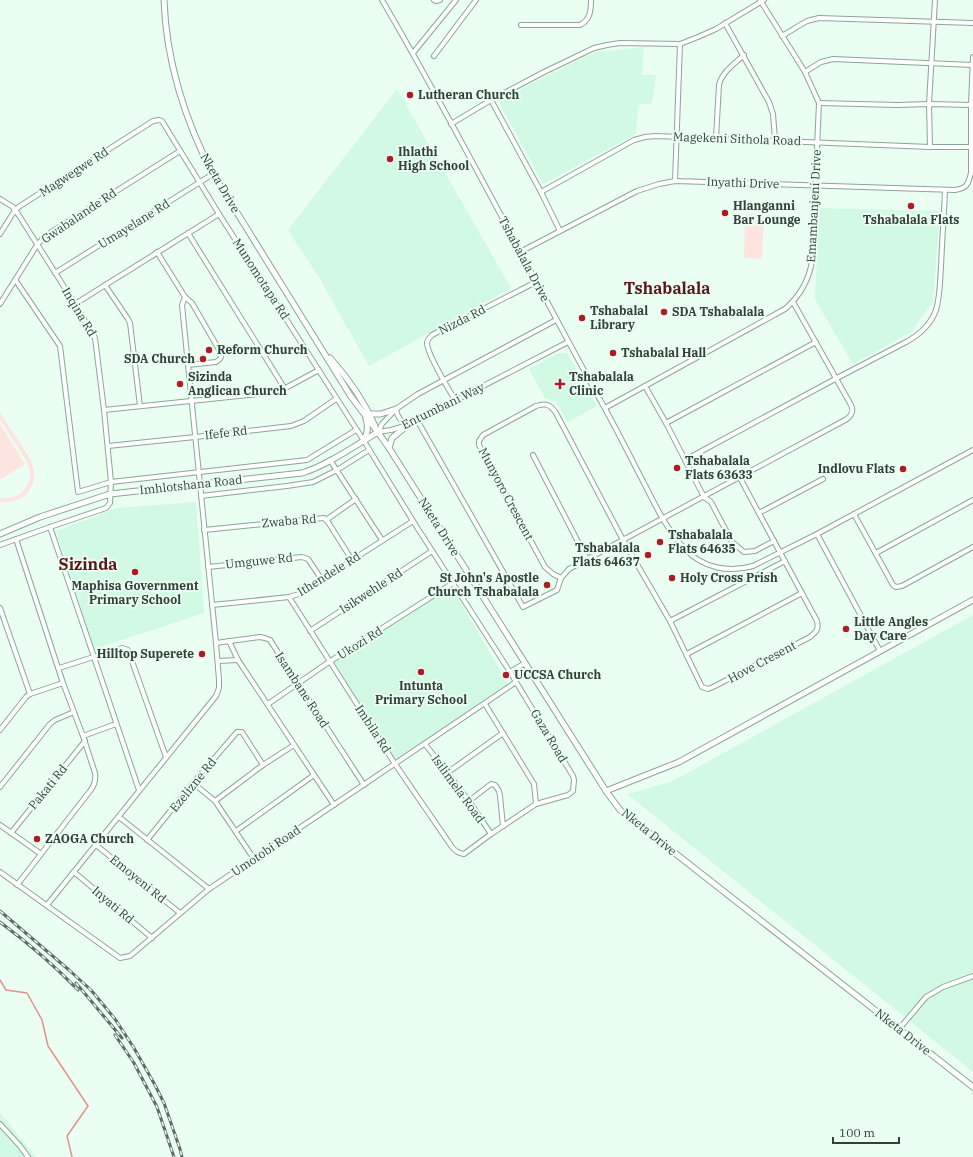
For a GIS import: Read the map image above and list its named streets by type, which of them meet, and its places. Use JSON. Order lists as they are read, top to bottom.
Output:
{
  "streets": {
    "street": [
      "Magekeni Sithola Road",
      "Magwegwe Rd",
      "Nketa Drive",
      "Inyathi Drive",
      "Emambanjeni Drive",
      "Gwabalande Rd",
      "Umayelane Rd",
      "Tshabalala Drive",
      "Munomotapa Rd",
      "Inqina Rd",
      "Nizda Rd",
      "Entumbani Way",
      "Ifefe Rd",
      "Imhlotshana Road",
      "Munyoro Crescent",
      "Zwaba Rd",
      "Umguwe Rd",
      "Ithendele Rd",
      "Isikwehle Rd",
      "Ukozi Rd",
      "Hove Cresent",
      "Isambane Road",
      "Imbila Rd",
      "Gaza Road",
      "Ezelizne Rd",
      "Pakati Rd",
      "Isilimela Road",
      "Umotobi Road",
      "Emoyeni Rd",
      "Inyati Rd"
    ]
  },
  "crossings": [
    ["Magekeni Sithola Road", "Emambanjeni Drive"],
    ["Magwegwe Rd", "Munomotapa Rd"],
    ["Magwegwe Rd", "Inqina Rd"],
    ["Nketa Drive", "Umayelane Rd"],
    ["Nketa Drive", "Entumbani Way"],
    ["Nketa Drive", "Imhlotshana Road"],
    ["Inyathi Drive", "Emambanjeni Drive"],
    ["Inyathi Drive", "Tshabalala Drive"],
    ["Emambanjeni Drive", "Tshabalala Drive"],
    ["Gwabalande Rd", "Munomotapa Rd"],
    ["Gwabalande Rd", "Inqina Rd"],
    ["Umayelane Rd", "Munomotapa Rd"],
    ["Umayelane Rd", "Inqina Rd"],
    ["Tshabalala Drive", "Nizda Rd"],
    ["Tshabalala Drive", "Entumbani Way"],
    ["Tshabalala Drive", "Hove Cresent"],
    ["Munomotapa Rd", "Ifefe Rd"],
    ["Munomotapa Rd", "Imhlotshana Road"],
    ["Munomotapa Rd", "Ithendele Rd"],
    ["Munomotapa Rd", "Isikwehle Rd"],
    ["Munomotapa Rd", "Ukozi Rd"],
    ["Inqina Rd", "Ifefe Rd"],
    ["Inqina Rd", "Imhlotshana Road"],
    ["Nizda Rd", "Entumbani Way"],
    ["Entumbani Way", "Imhlotshana Road"],
    ["Munyoro Crescent", "Hove Cresent"],
    ["Zwaba Rd", "Ithendele Rd"],
    ["Umguwe Rd", "Ithendele Rd"],
    ["Ithendele Rd", "Imbila Rd"],
    ["Isikwehle Rd", "Imbila Rd"],
    ["Ukozi Rd", "Isambane Road"],
    ["Ukozi Rd", "Imbila Rd"],
    ["Isambane Road", "Umotobi Road"],
    ["Imbila Rd", "Isilimela Road"],
    ["Imbila Rd", "Umotobi Road"],
    ["Gaza Road", "Umotobi Road"],
    ["Isilimela Road", "Umotobi Road"],
    ["Umotobi Road", "Emoyeni Rd"],
    ["Umotobi Road", "Inyati Rd"]
  ],
  "districts": ["Tshabalala", "Sizinda"],
  "places": {
    "other": [
      "Lutheran Church",
      "Ihlathi High School",
      "Tshabalala Flats",
      "Hlanganni Bar Lounge",
      "SDA Tshabalala",
      "Tshabalal Library",
      "Reform Church",
      "Tshabalal Hall",
      "SDA Church",
      "Sizinda Anglican Church",
      "Tshabalala Flats 63633",
      "Indlovu Flats",
      "Tshabalala Flats 64635",
      "Tshabalala Flats 64637",
      "Maphisa Government Primary School",
      "Holy Cross Prish",
      "St John's Apostle Church Tshabalala",
      "Little Angles Day Care",
      "Hilltop Superete",
      "Intunta Primary School",
      "UCCSA Church",
      "ZAOGA Church"
    ],
    "health": ["Tshabalala Clinic"]
  },
  "scale_bar": "100 m"
}
